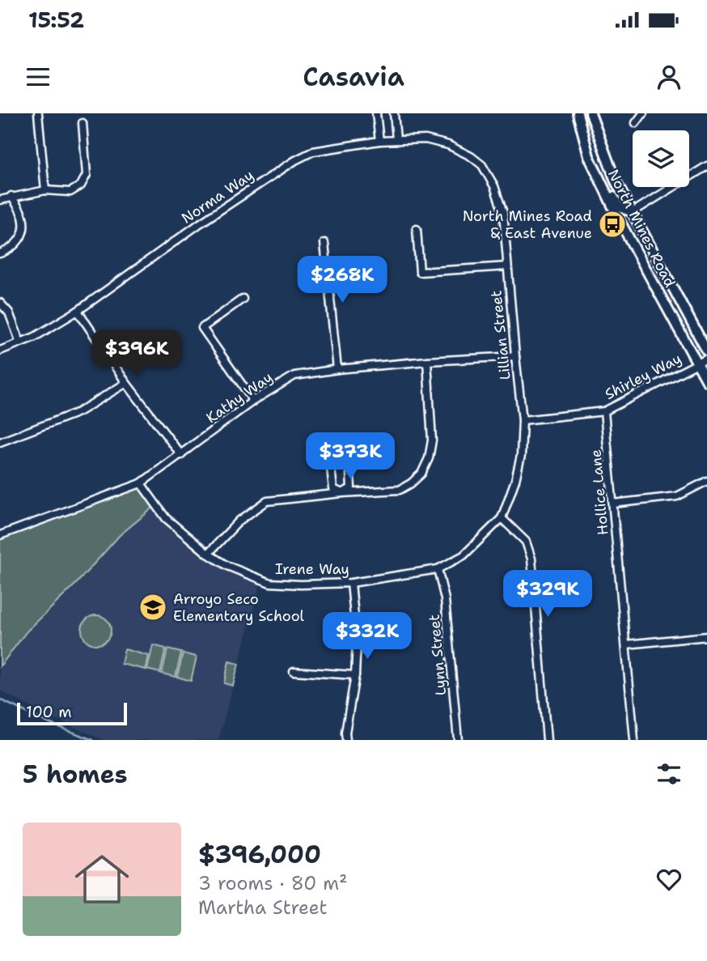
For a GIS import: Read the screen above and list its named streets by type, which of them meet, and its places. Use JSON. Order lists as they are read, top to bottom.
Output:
{
  "streets": {
    "main road": ["North Mines Road"],
    "street": [
      "Norma Way",
      "Lillian Street",
      "Shirley Way",
      "Kathy Way",
      "Hollice Lane",
      "Irene Way",
      "Lynn Street"
    ]
  },
  "crossings": [
    ["Norma Way", "Lillian Street"],
    ["North Mines Road", "Shirley Way"],
    ["Lillian Street", "Shirley Way"],
    ["Lillian Street", "Kathy Way"],
    ["Lillian Street", "Irene Way"],
    ["Shirley Way", "Hollice Lane"],
    ["Kathy Way", "Irene Way"],
    ["Irene Way", "Lynn Street"]
  ],
  "places": {
    "bus stop": ["North Mines Road & East Avenue"],
    "school or university": ["Arroyo Seco Elementary School"]
  },
  "scale_bar": "100 m",
  "page": {
    "status": "15:52",
    "header": "Casavia",
    "price": [
      "$268K",
      "$396K",
      "$373K",
      "$329K",
      "$332K"
    ],
    "scale": "100 m",
    "heading": "5 homes",
    "list": [
      {
        "name": "$396,000",
        "note": "3 rooms · 80 m² · Martha Street"
      }
    ]
  }
}
